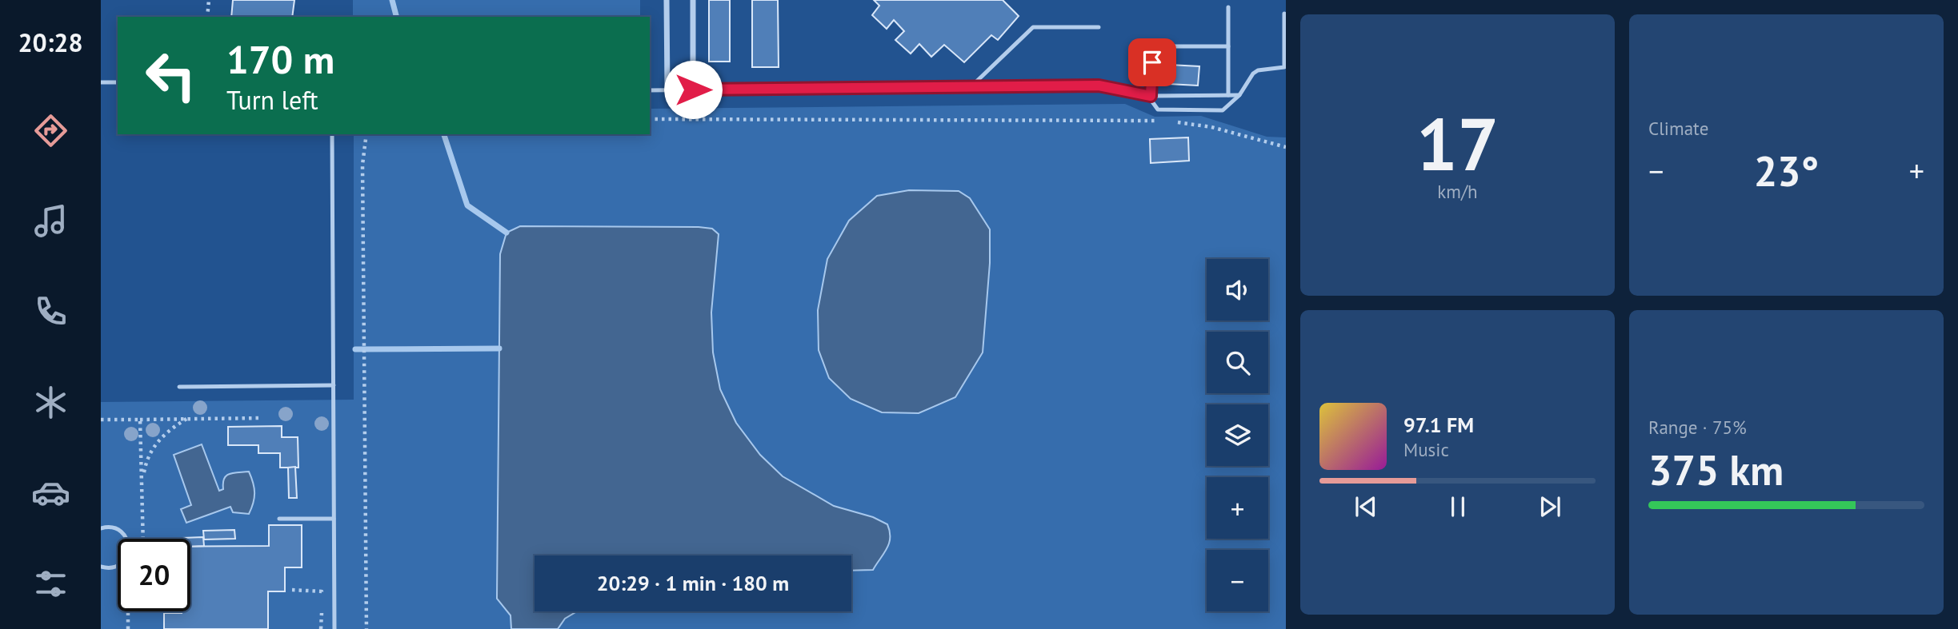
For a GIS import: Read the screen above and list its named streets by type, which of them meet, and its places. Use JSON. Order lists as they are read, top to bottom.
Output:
{
  "page": {
    "tabs": "20:28",
    "tile": [
      ["17", "km/h"],
      "Climate",
      ["Range · 75%", "375 km"]
    ],
    "turn": ["170 m", "Turn left"],
    "heat": ["−", "23°", "+"],
    "map_buttons": ["+", "−"],
    "song": ["97.1 FM", "Music"],
    "limit": "20",
    "trip": "20:29 · 1 min · 180 m"
  }
}
